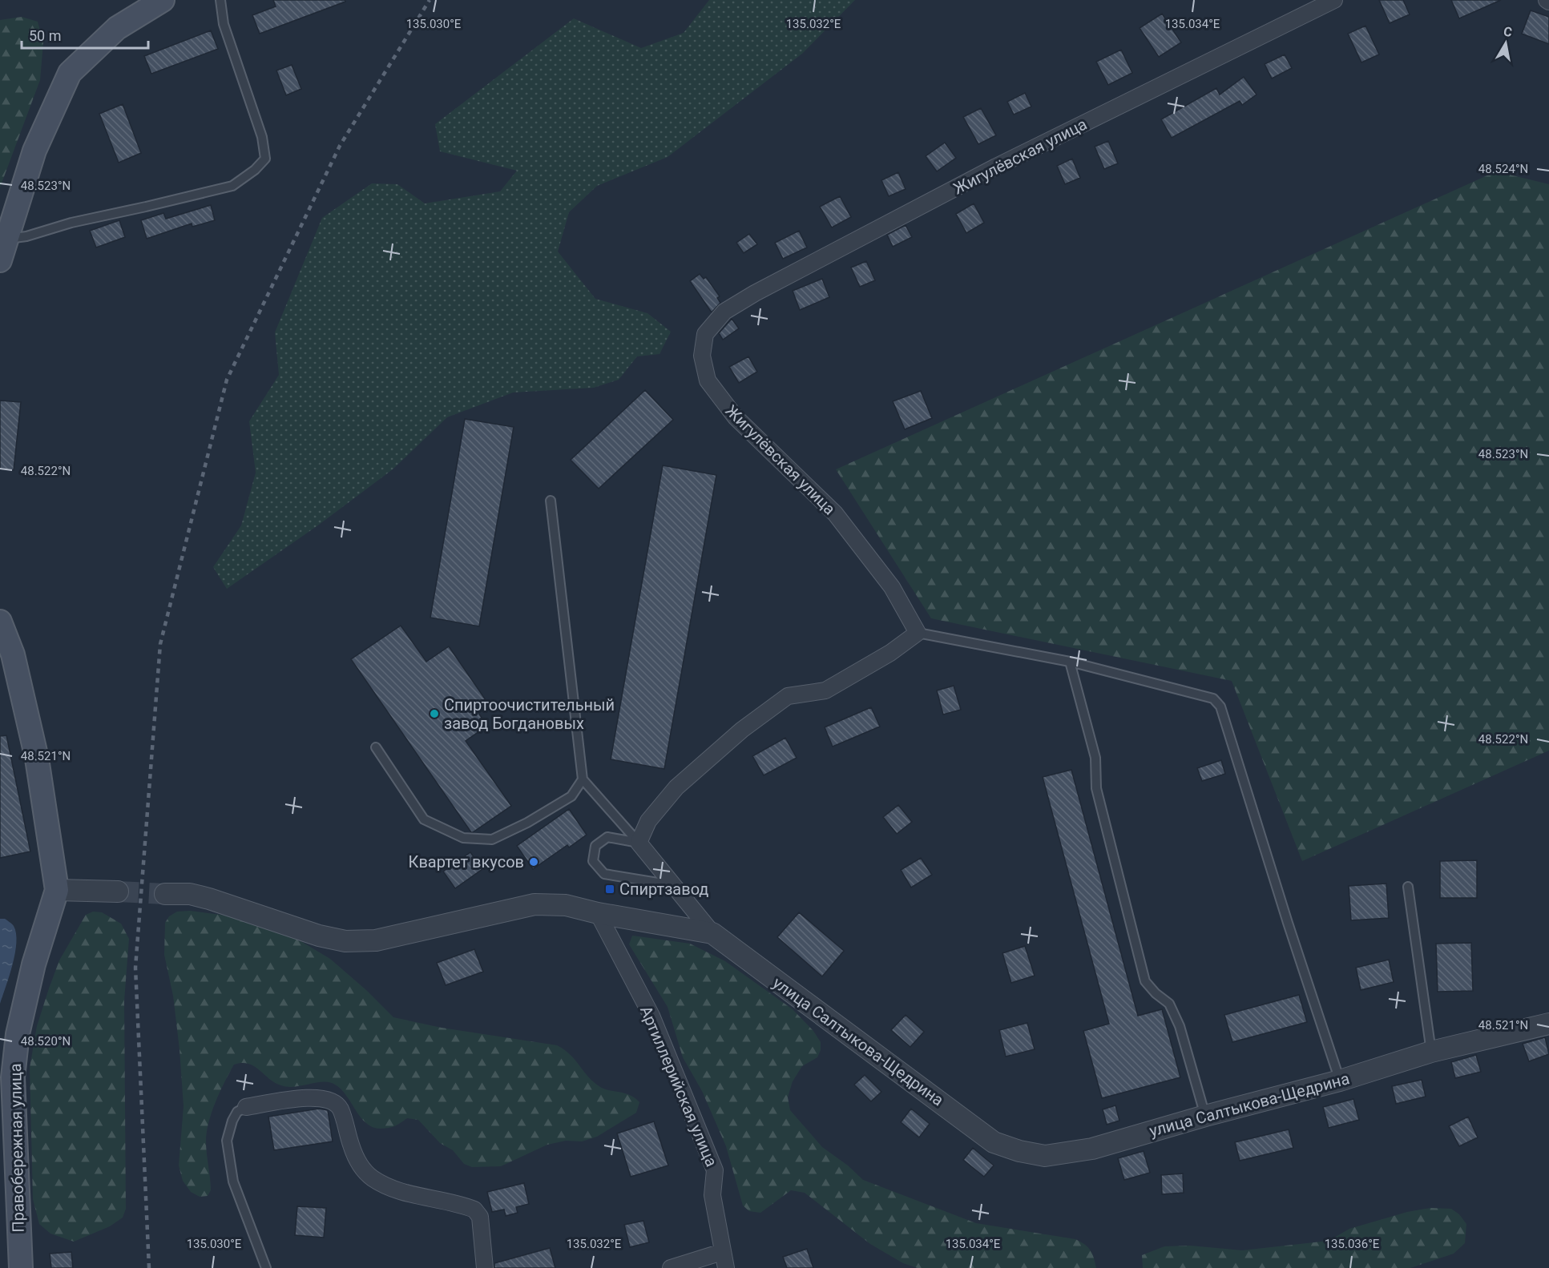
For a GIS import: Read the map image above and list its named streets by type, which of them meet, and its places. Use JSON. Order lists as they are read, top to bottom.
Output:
{
  "streets": {
    "main road": ["Правобережная улица"],
    "street": ["Жигулёвская улица", "улица Салтыкова-Щедрина", "Артиллерийская улица"]
  },
  "crossings": [
    ["улица Салтыкова-Щедрина", "Артиллерийская улица"]
  ],
  "places": {
    "other": ["Спиртоочистительный завод Богдановых", "Квартет вкусов"],
    "transit": ["Спиртзавод"]
  },
  "scale_bar": "50 m",
  "north": "top",
  "coordinates": [
    "135.030°E",
    "135.032°E",
    "135.034°E",
    "48.524°N",
    "48.523°N",
    "48.522°N",
    "48.521°N",
    "48.520°N",
    "135.036°E"
  ]
}
